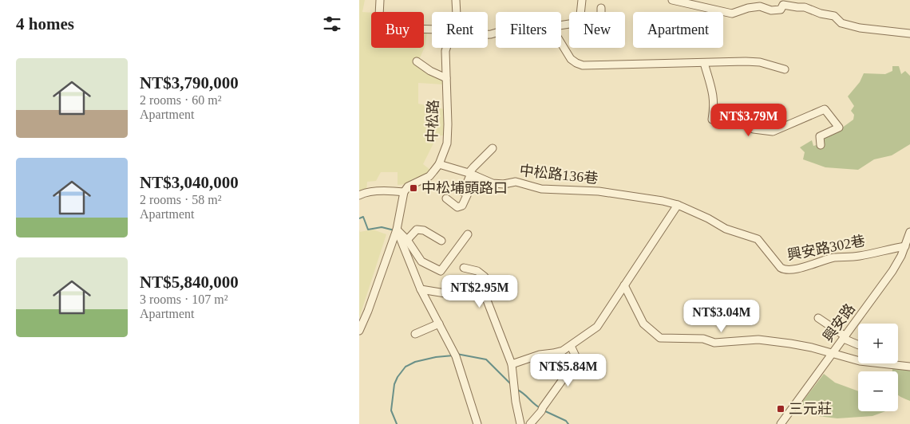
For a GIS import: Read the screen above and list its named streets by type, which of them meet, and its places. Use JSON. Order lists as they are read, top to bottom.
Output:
{
  "streets": {
    "street": [
      "中松路",
      "中松路136巷",
      "興安路302巷",
      "興安路"
    ]
  },
  "crossings": [
    ["中松路", "中松路136巷"],
    ["中松路136巷", "興安路302巷"],
    ["興安路302巷", "興安路"]
  ],
  "places": {
    "transit": ["中松埔頭路口", "三元莊"]
  },
  "page": {
    "heading": "4 homes",
    "chip": [
      "Buy",
      "Rent",
      "Filters",
      "New",
      "Apartment"
    ],
    "list": [
      {
        "name": "NT$3,790,000",
        "note": "2 rooms · 60 m² · Apartment"
      },
      {
        "name": "NT$3,040,000",
        "note": "2 rooms · 58 m² · Apartment"
      },
      {
        "name": "NT$5,840,000",
        "note": "3 rooms · 107 m² · Apartment"
      }
    ],
    "price": [
      "NT$3.79M",
      "NT$2.95M",
      "NT$3.04M",
      "NT$5.84M"
    ],
    "map_buttons": ["+", "−"]
  }
}
